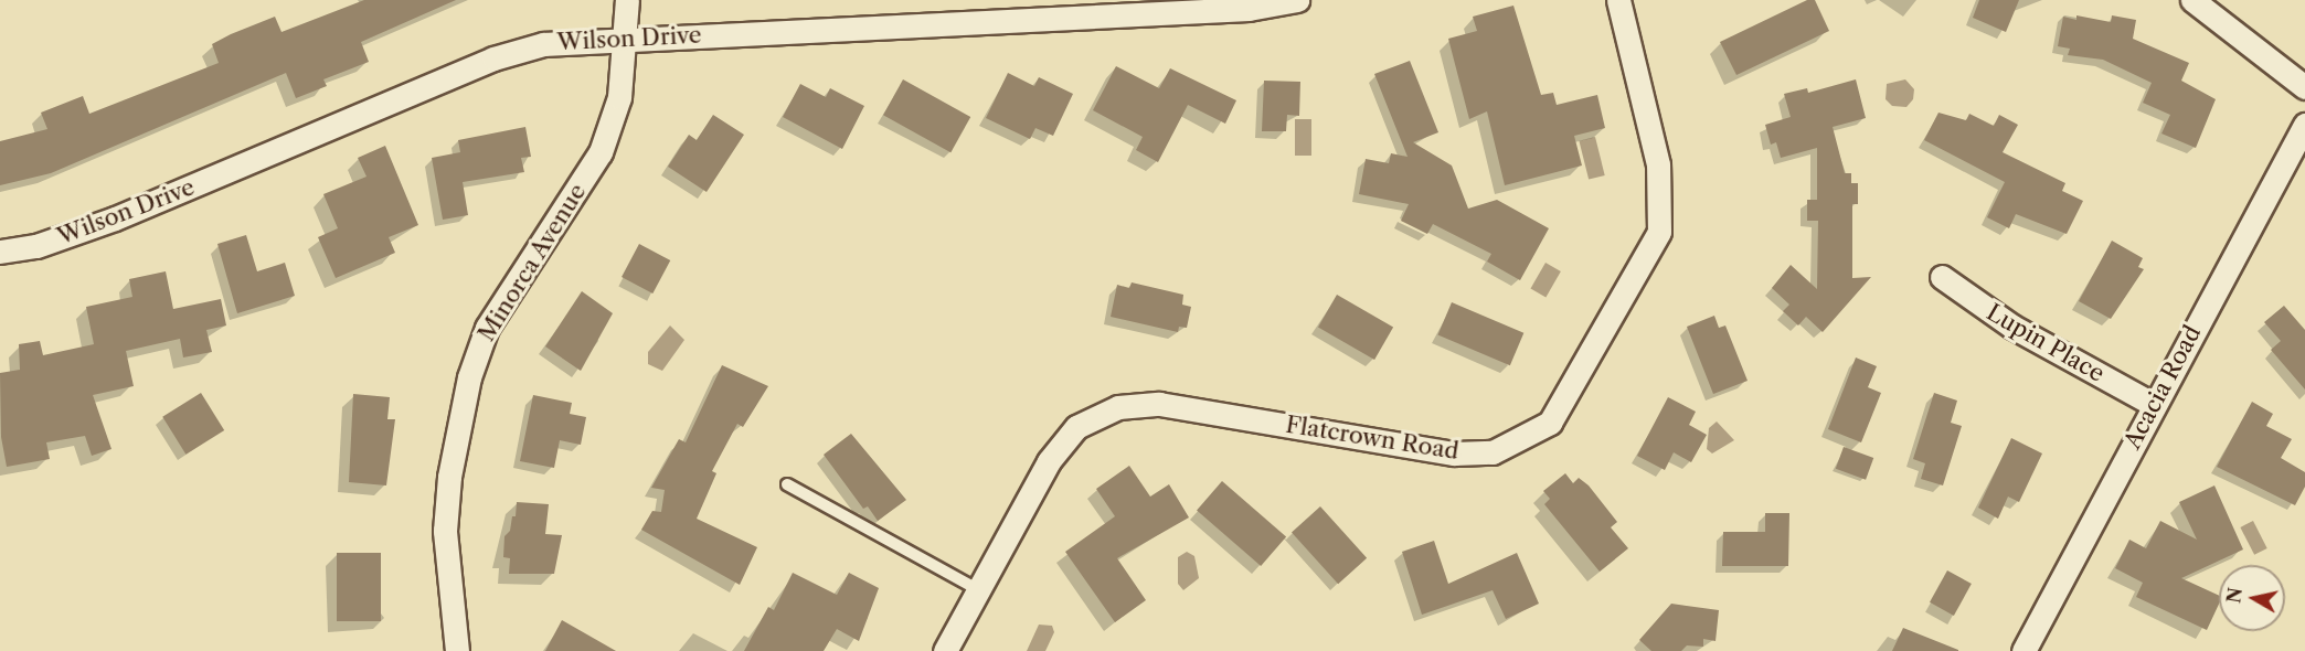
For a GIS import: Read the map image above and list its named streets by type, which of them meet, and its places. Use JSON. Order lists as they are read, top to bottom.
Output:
{
  "streets": {
    "street": [
      "Wilson Drive",
      "Minorca Avenue",
      "Lupin Place",
      "Acacia Road",
      "Flatcrown Road"
    ]
  },
  "crossings": [
    ["Wilson Drive", "Minorca Avenue"],
    ["Lupin Place", "Acacia Road"]
  ],
  "north": "left"
}
